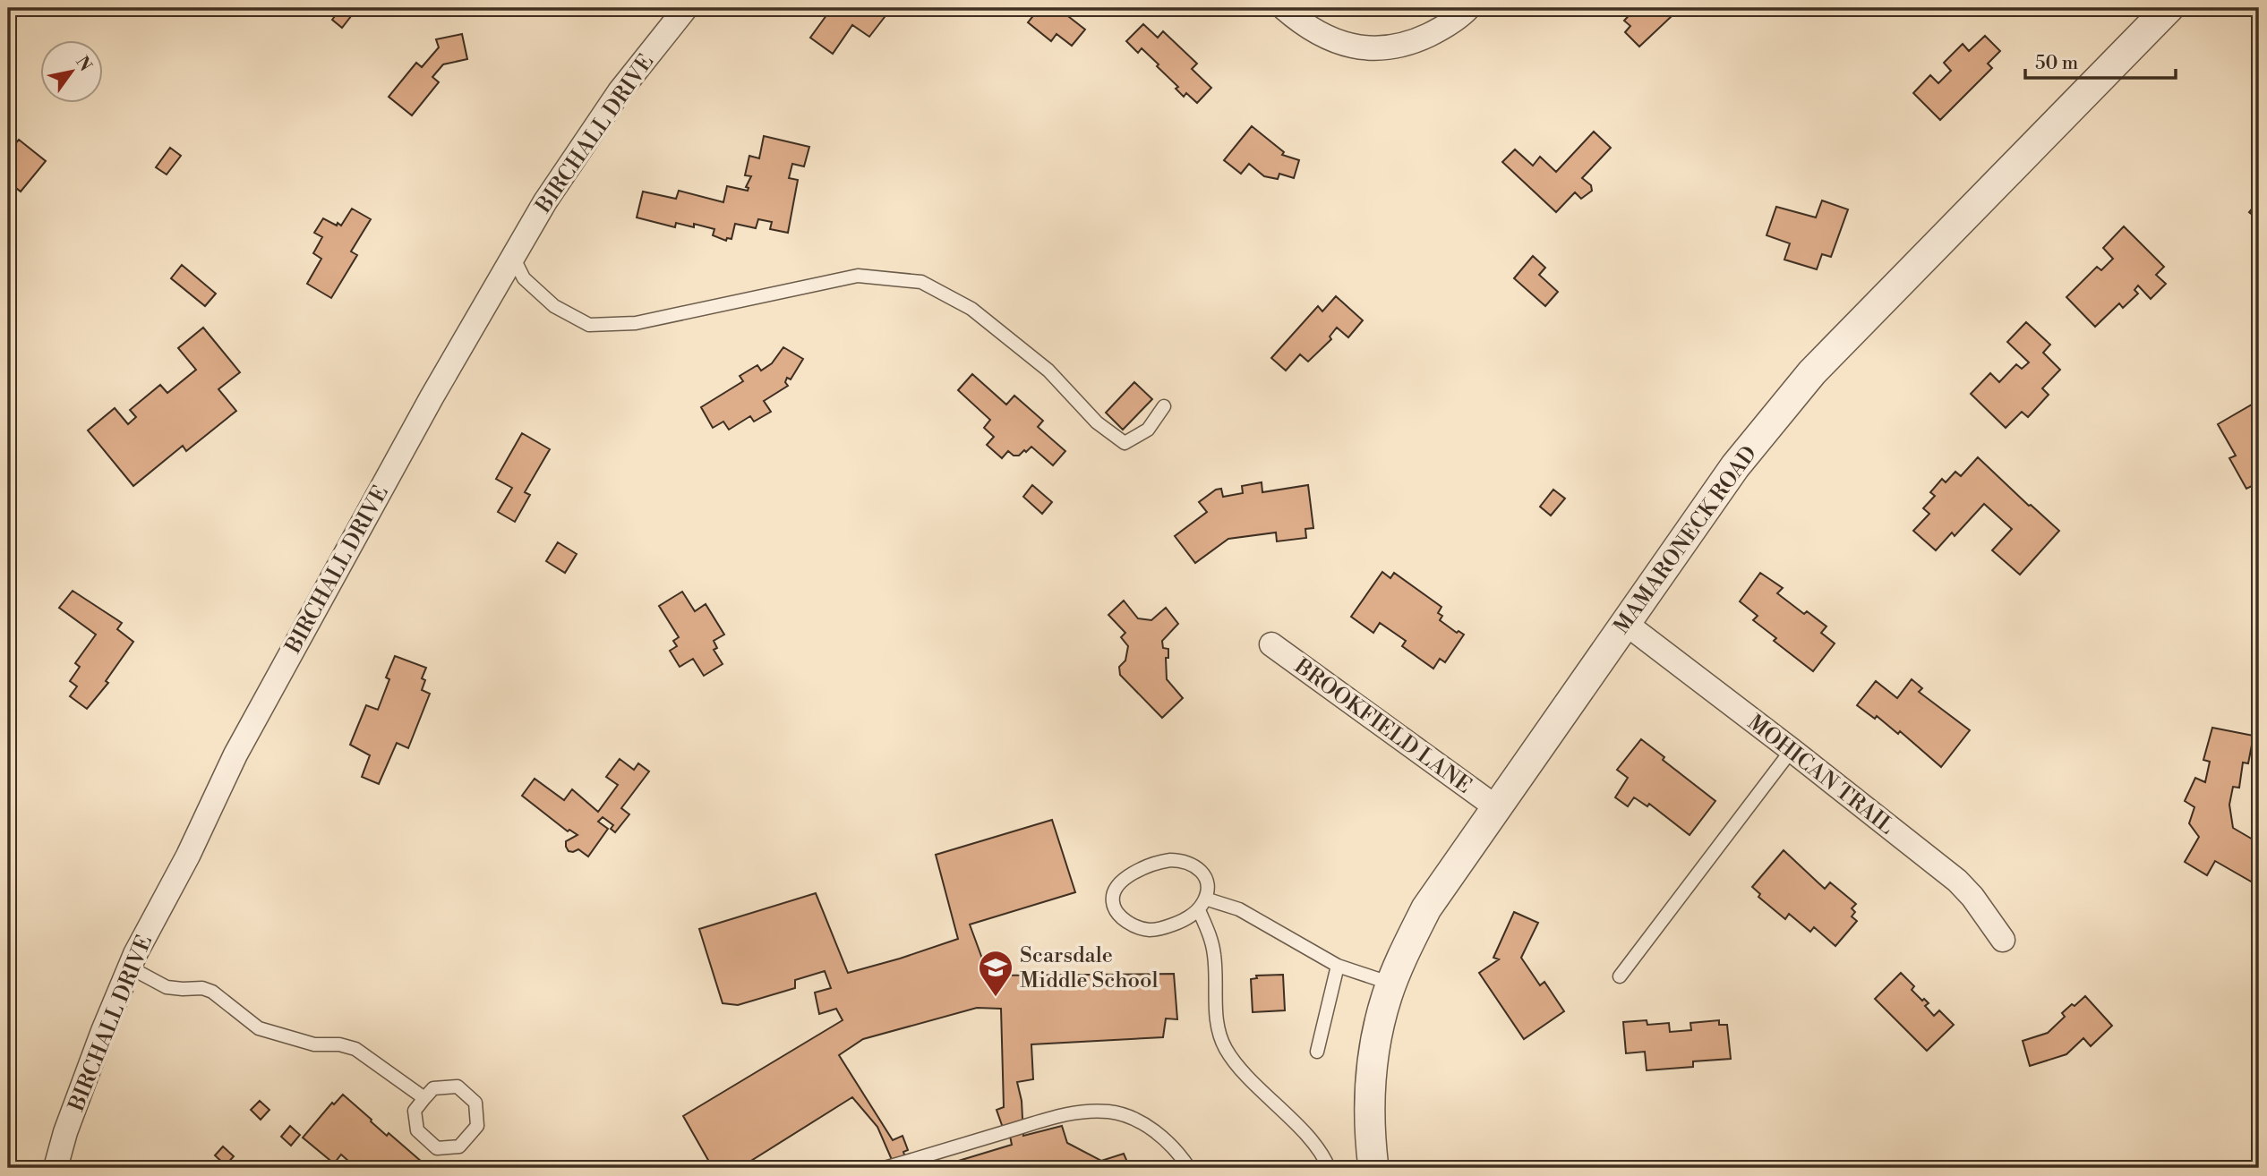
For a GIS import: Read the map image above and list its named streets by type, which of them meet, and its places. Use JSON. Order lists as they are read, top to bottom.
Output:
{
  "streets": {
    "street": [
      "BIRCHALL DRIVE",
      "MAMARONECK ROAD",
      "BROOKFIELD LANE",
      "MOHICAN TRAIL"
    ]
  },
  "crossings": [
    ["MAMARONECK ROAD", "BROOKFIELD LANE"],
    ["MAMARONECK ROAD", "MOHICAN TRAIL"]
  ],
  "places": {
    "school or university": ["Scarsdale Middle School"]
  },
  "scale_bar": "50 m",
  "north": "top right"
}
